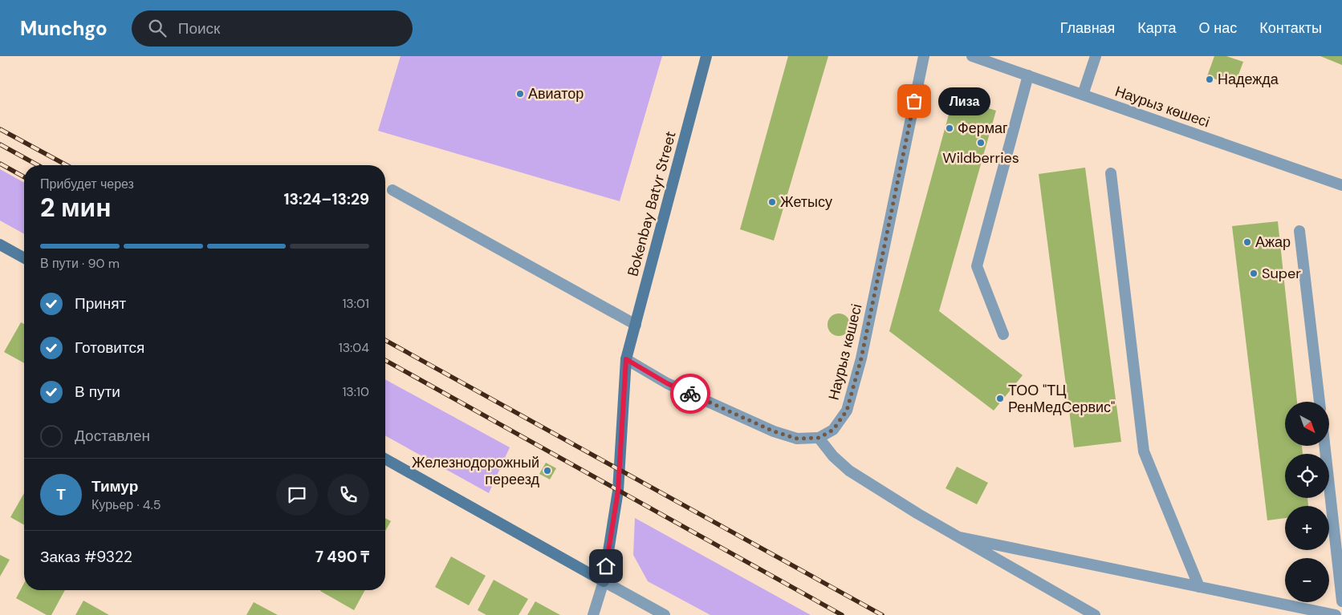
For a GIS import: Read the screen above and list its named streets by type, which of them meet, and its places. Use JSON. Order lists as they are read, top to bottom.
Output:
{
  "streets": {
    "main road": ["Bokenbay Batyr Street"],
    "street": ["Наурыз көшесі"]
  },
  "places": [
    "Надежда",
    "Авиатор",
    "Лиза",
    "Фермаг",
    "Wildberries",
    "Жетысу",
    "Ажар",
    "Super",
    "ТОО \"ТЦ РенМедСервис\"",
    "Железнодорожный переезд"
  ],
  "north": "bottom right",
  "page": {
    "header": "Munchgo",
    "search": "Поиск",
    "nav": [
      "Главная",
      "Карта",
      "О нас",
      "Контакты"
    ],
    "bubble": "Лиза",
    "heading": ["2 мин", "Прибудет через", "13:24–13:29"],
    "panel": [
      "Тимур",
      "Курьер · 4.5",
      "Заказ #9322",
      "7 490 ₸"
    ],
    "bar": "В пути · 90 m",
    "list": [
      ["Принят", "13:01"],
      ["Готовится", "13:04"],
      ["В пути", "13:10"],
      "Доставлен"
    ],
    "map_buttons": ["+", "−"],
    "round": "Т"
  }
}
